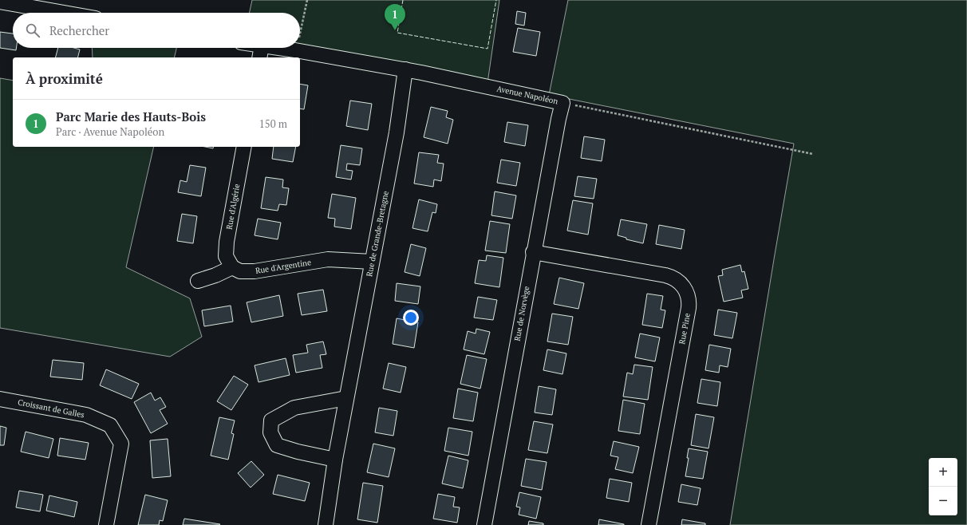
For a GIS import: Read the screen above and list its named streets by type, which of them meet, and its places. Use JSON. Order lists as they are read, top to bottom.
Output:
{
  "streets": {
    "street": [
      "Avenue Napoléon",
      "Rue d'Algérie",
      "Rue de Grande-Bretagne",
      "Rue d'Argentine",
      "Rue de Norvège",
      "Rue Pine",
      "Croissant de Galles"
    ]
  },
  "crossings": [
    ["Avenue Napoléon", "Rue de Grande-Bretagne"],
    ["Avenue Napoléon", "Rue de Norvège"],
    ["Rue d'Algérie", "Rue d'Argentine"],
    ["Rue de Grande-Bretagne", "Rue d'Argentine"],
    ["Rue de Norvège", "Rue Pine"]
  ],
  "page": {
    "pins": "1",
    "search": "Rechercher",
    "heading": "À proximité",
    "list": [
      {
        "mark": "1",
        "name": "Parc Marie des Hauts-Bois",
        "note": "Parc · Avenue Napoléon",
        "value": "150 m"
      }
    ],
    "map_buttons": ["+", "−"]
  }
}
